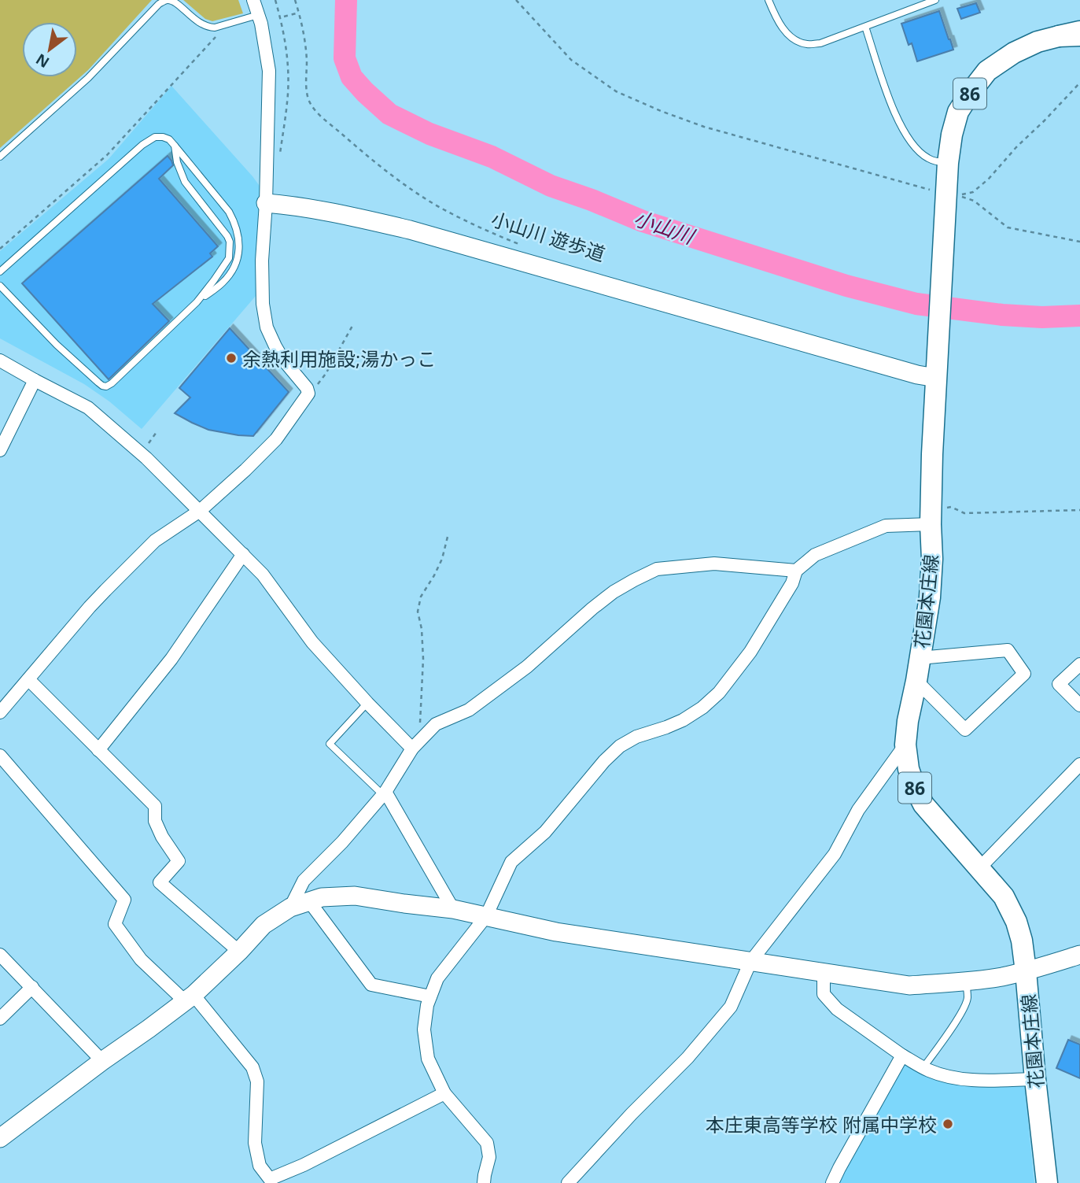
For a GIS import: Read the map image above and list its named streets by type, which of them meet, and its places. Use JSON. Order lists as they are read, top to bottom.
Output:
{
  "streets": {
    "main road": ["86", "花園本庄線"],
    "path": ["小山川 遊歩道"]
  },
  "water": ["小山川"],
  "places": ["余熱利用施設;湯かっこ", "本庄東高等学校 附属中学校"],
  "north": "bottom left"
}
